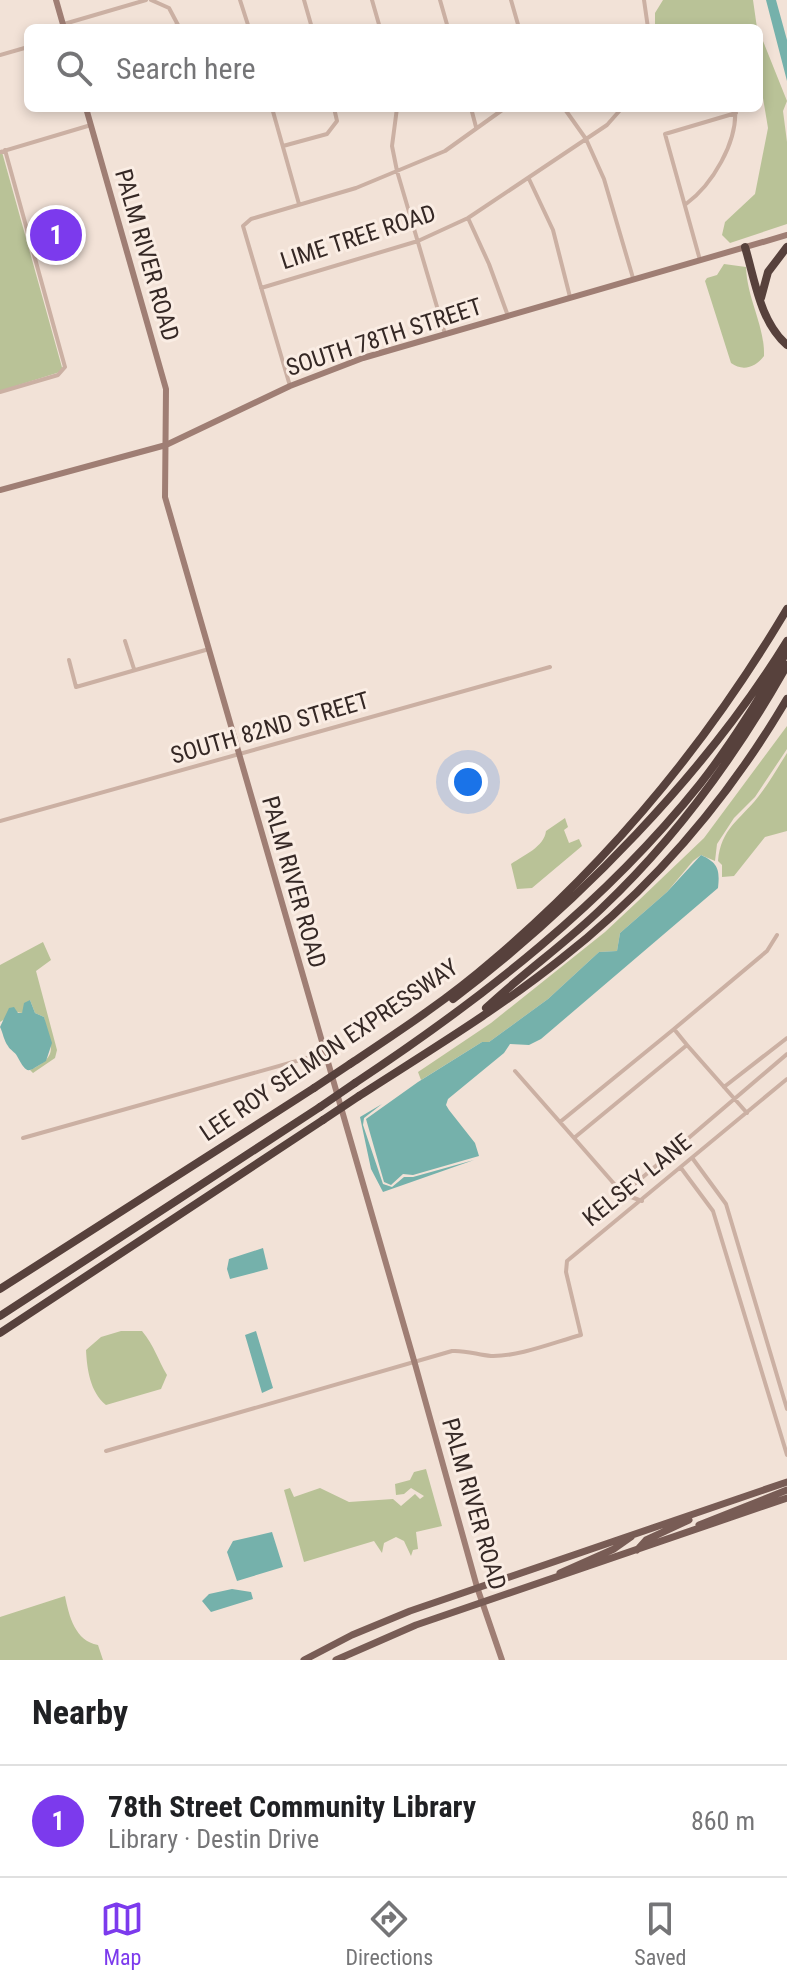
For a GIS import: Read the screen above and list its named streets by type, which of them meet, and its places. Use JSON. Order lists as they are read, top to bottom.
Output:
{
  "streets": {
    "highway": ["LEE ROY SELMON EXPRESSWAY"],
    "street": [
      "LIME TREE ROAD",
      "PALM RIVER ROAD",
      "SOUTH 78TH STREET",
      "SOUTH 82ND STREET",
      "KELSEY LANE"
    ]
  },
  "crossings": [
    ["PALM RIVER ROAD", "SOUTH 78TH STREET"],
    ["PALM RIVER ROAD", "SOUTH 82ND STREET"],
    ["PALM RIVER ROAD", "KELSEY LANE"]
  ],
  "page": {
    "search": "Search here",
    "pins": "1",
    "heading": "Nearby",
    "list": [
      {
        "mark": "1",
        "name": "78th Street Community Library",
        "note": "Library · Destin Drive",
        "value": "860 m"
      }
    ],
    "nav": ["Map", "Directions", "Saved"]
  }
}
